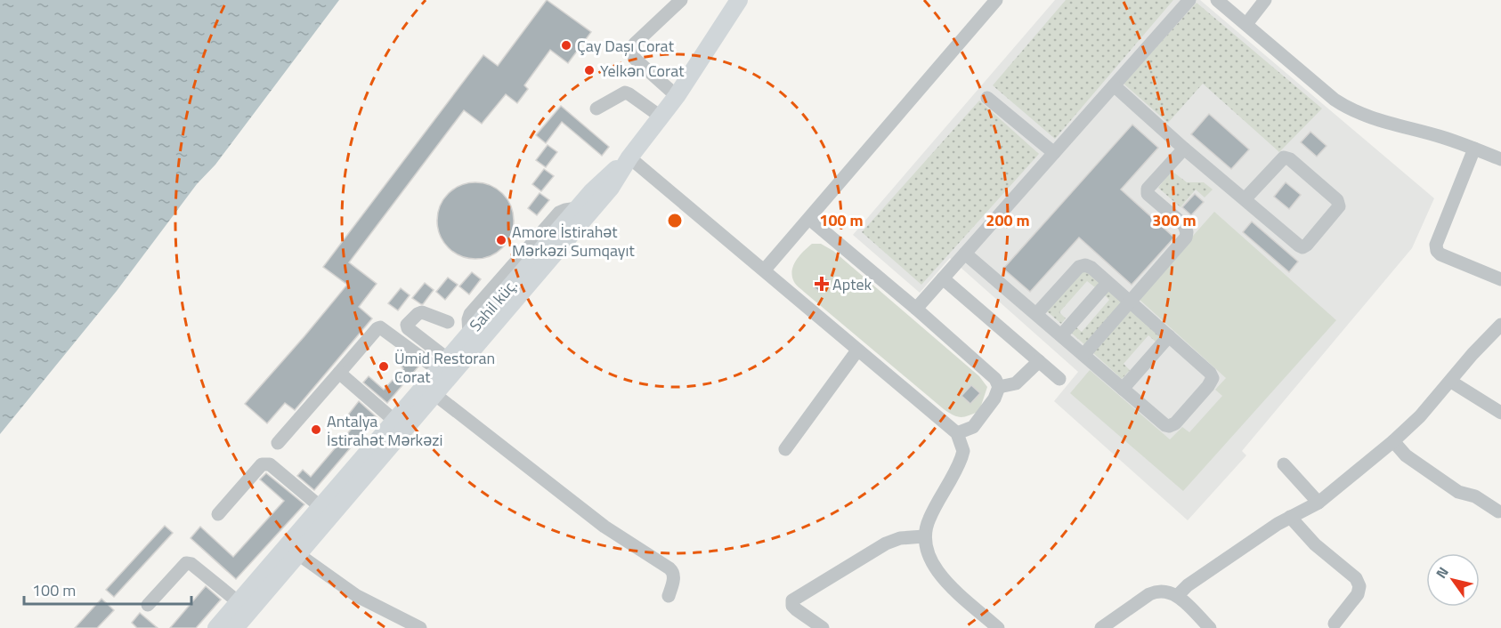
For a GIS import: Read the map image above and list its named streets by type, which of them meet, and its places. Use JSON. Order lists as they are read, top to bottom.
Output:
{
  "streets": {
    "main road": ["Sahil küç."]
  },
  "places": {
    "other": [
      "Çay Daşı Corat",
      "Yelkən Corat",
      "Amore İstirahət Mərkəzi Sumqayıt",
      "Ümid Restoran Corat",
      "Antalya İstirahət Mərkəzi"
    ],
    "health": ["Aptek"]
  },
  "scale_bar": "100 m",
  "north": "top left",
  "rings": ["100 m", "200 m", "300 m"]
}
